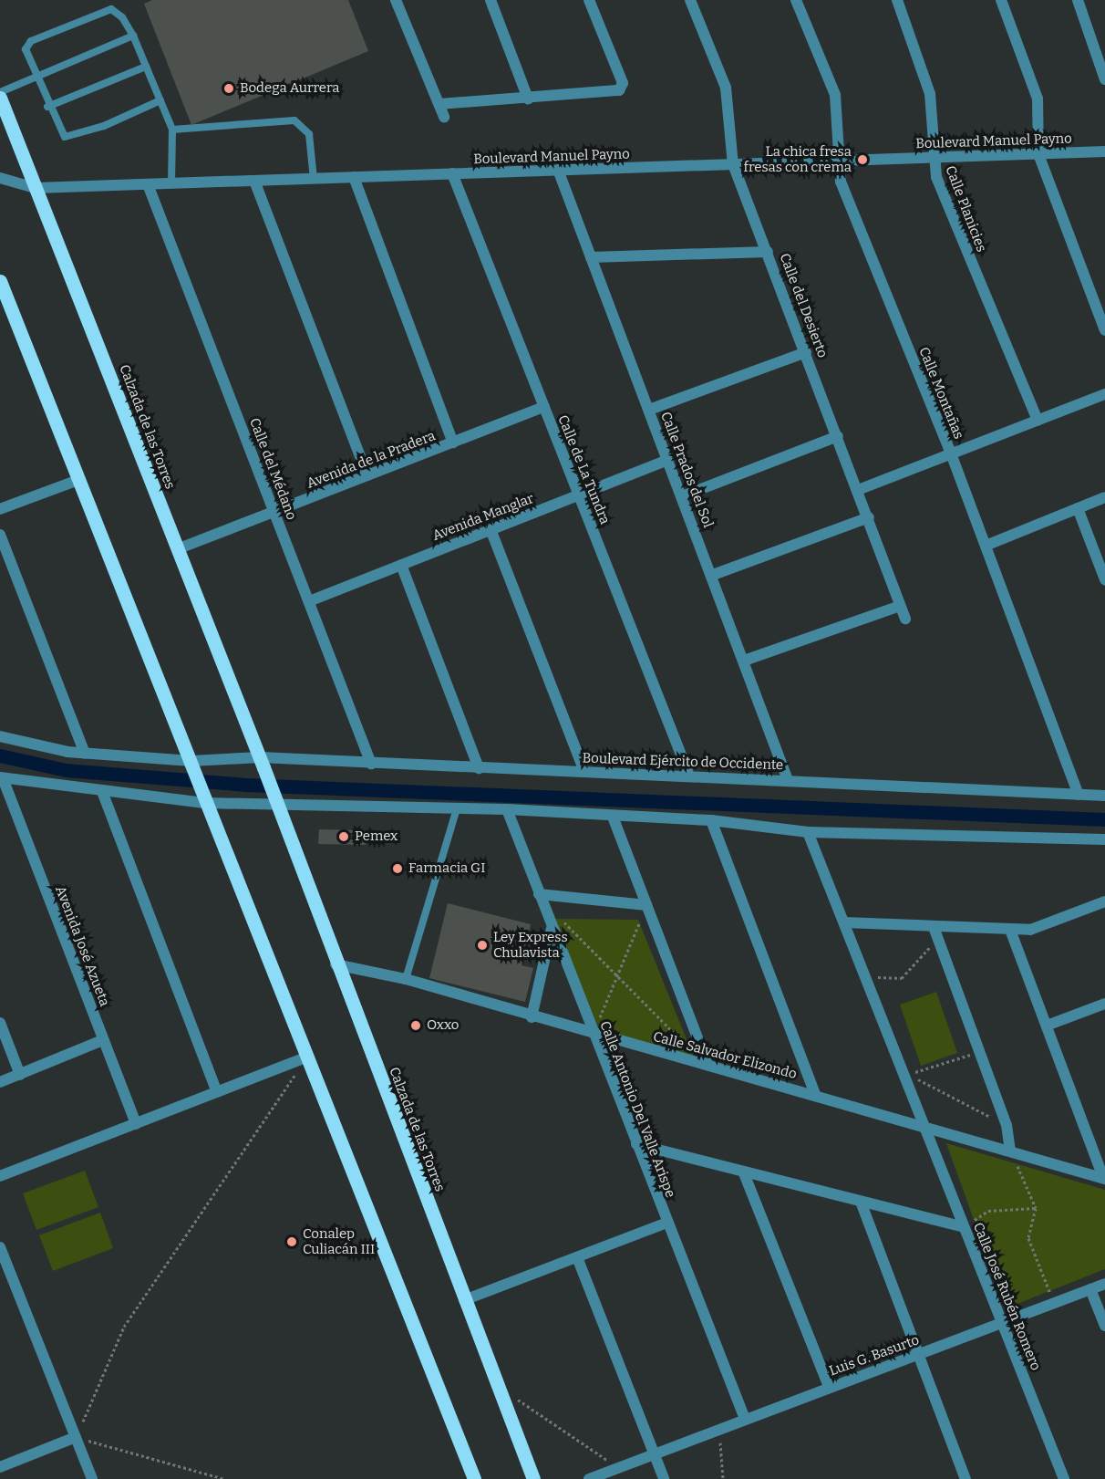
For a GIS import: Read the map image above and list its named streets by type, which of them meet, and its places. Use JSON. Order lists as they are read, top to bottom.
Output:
{
  "streets": {
    "main road": ["Calzada de las Torres"],
    "street": [
      "Boulevard Manuel Payno",
      "Calle Planicies",
      "Calle del Desierto",
      "Calle Montañas",
      "Avenida de la Pradera",
      "Calle del Médano",
      "Calle de La Tundra",
      "Calle Prados del Sol",
      "Avenida Manglar",
      "Boulevard Ejército de Occidente",
      "Avenida José Azueta",
      "Calle Salvador Elizondo",
      "Calle Antonio Del Valle Arispe",
      "Calle José Rubén Romero",
      "Luis G. Basurto"
    ]
  },
  "crossings": [
    ["Boulevard Manuel Payno", "Calle Planicies"],
    ["Boulevard Manuel Payno", "Calle del Desierto"],
    ["Boulevard Manuel Payno", "Calle Montañas"],
    ["Boulevard Manuel Payno", "Calzada de las Torres"],
    ["Boulevard Manuel Payno", "Calle del Médano"],
    ["Boulevard Manuel Payno", "Calle de La Tundra"],
    ["Boulevard Manuel Payno", "Calle Prados del Sol"],
    ["Calle Montañas", "Boulevard Ejército de Occidente"],
    ["Calzada de las Torres", "Avenida de la Pradera"],
    ["Calzada de las Torres", "Boulevard Ejército de Occidente"],
    ["Calzada de las Torres", "Calle Salvador Elizondo"],
    ["Avenida de la Pradera", "Calle del Médano"],
    ["Avenida de la Pradera", "Calle de La Tundra"],
    ["Calle del Médano", "Avenida Manglar"],
    ["Calle del Médano", "Boulevard Ejército de Occidente"],
    ["Calle de La Tundra", "Avenida Manglar"],
    ["Calle de La Tundra", "Boulevard Ejército de Occidente"],
    ["Calle Prados del Sol", "Avenida Manglar"],
    ["Calle Prados del Sol", "Boulevard Ejército de Occidente"],
    ["Calle Salvador Elizondo", "Calle Antonio Del Valle Arispe"],
    ["Calle Salvador Elizondo", "Calle José Rubén Romero"],
    ["Calle Antonio Del Valle Arispe", "Luis G. Basurto"],
    ["Calle José Rubén Romero", "Luis G. Basurto"]
  ],
  "places": [
    "Bodega Aurrera",
    "La chica fresa fresas con crema",
    "Pemex",
    "Farmacia GI",
    "Ley Express Chulavista",
    "Oxxo",
    "Conalep Culiacán III"
  ]
}
